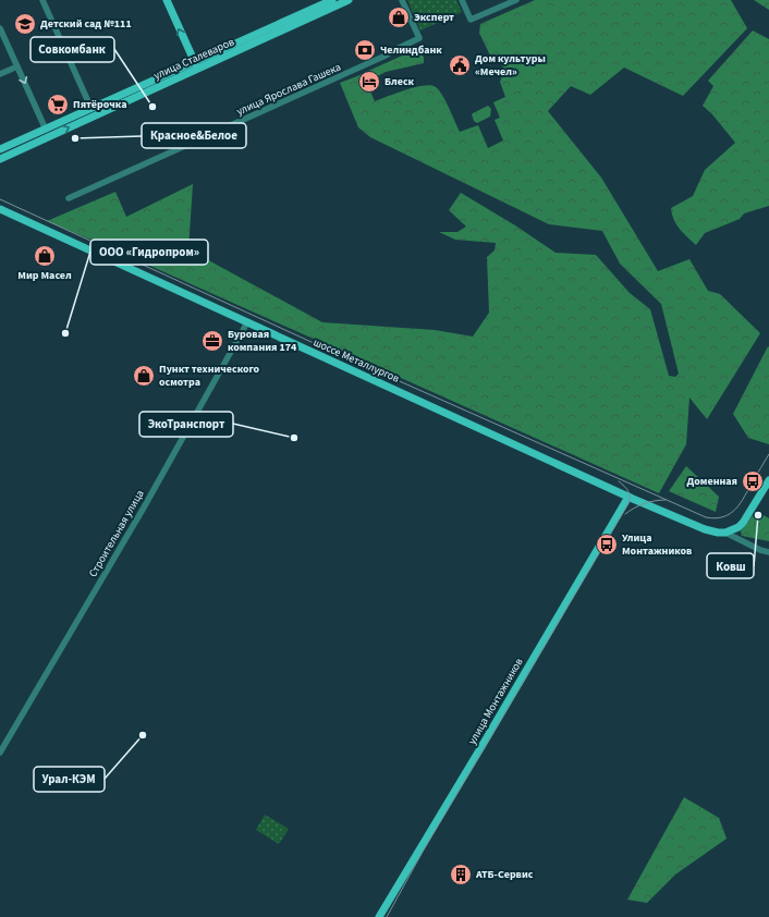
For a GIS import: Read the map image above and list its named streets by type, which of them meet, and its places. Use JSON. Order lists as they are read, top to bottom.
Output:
{
  "streets": {
    "main road": ["улица Сталеваров", "шоссе Металлургов", "улица Монтажников"],
    "street": ["улица Ярослава Гашека", "Строительная улица"]
  },
  "crossings": [
    ["шоссе Металлургов", "Строительная улица"],
    ["шоссе Металлургов", "улица Монтажников"]
  ],
  "places": {
    "shop": ["Эксперт", "Мир Масел", "Пункт технического осмотра"],
    "school or university": ["Детский сад №111"],
    "bank": ["Челиндбанк"],
    "public building": ["Дом культуры «Мечел»"],
    "hotel": ["Блеск"],
    "supermarket": ["Пятёрочка"],
    "other": [
      "Совкомбанк",
      "Красное&Белое",
      "ООО «Гидропром»",
      "ЭкоТранспорт",
      "Ковш",
      "Урал-КЭМ"
    ],
    "office": ["Буровая компания 174"],
    "bus stop": ["Доменная", "Улица Монтажников"],
    "building": ["АТБ-Сервис"]
  }
}
